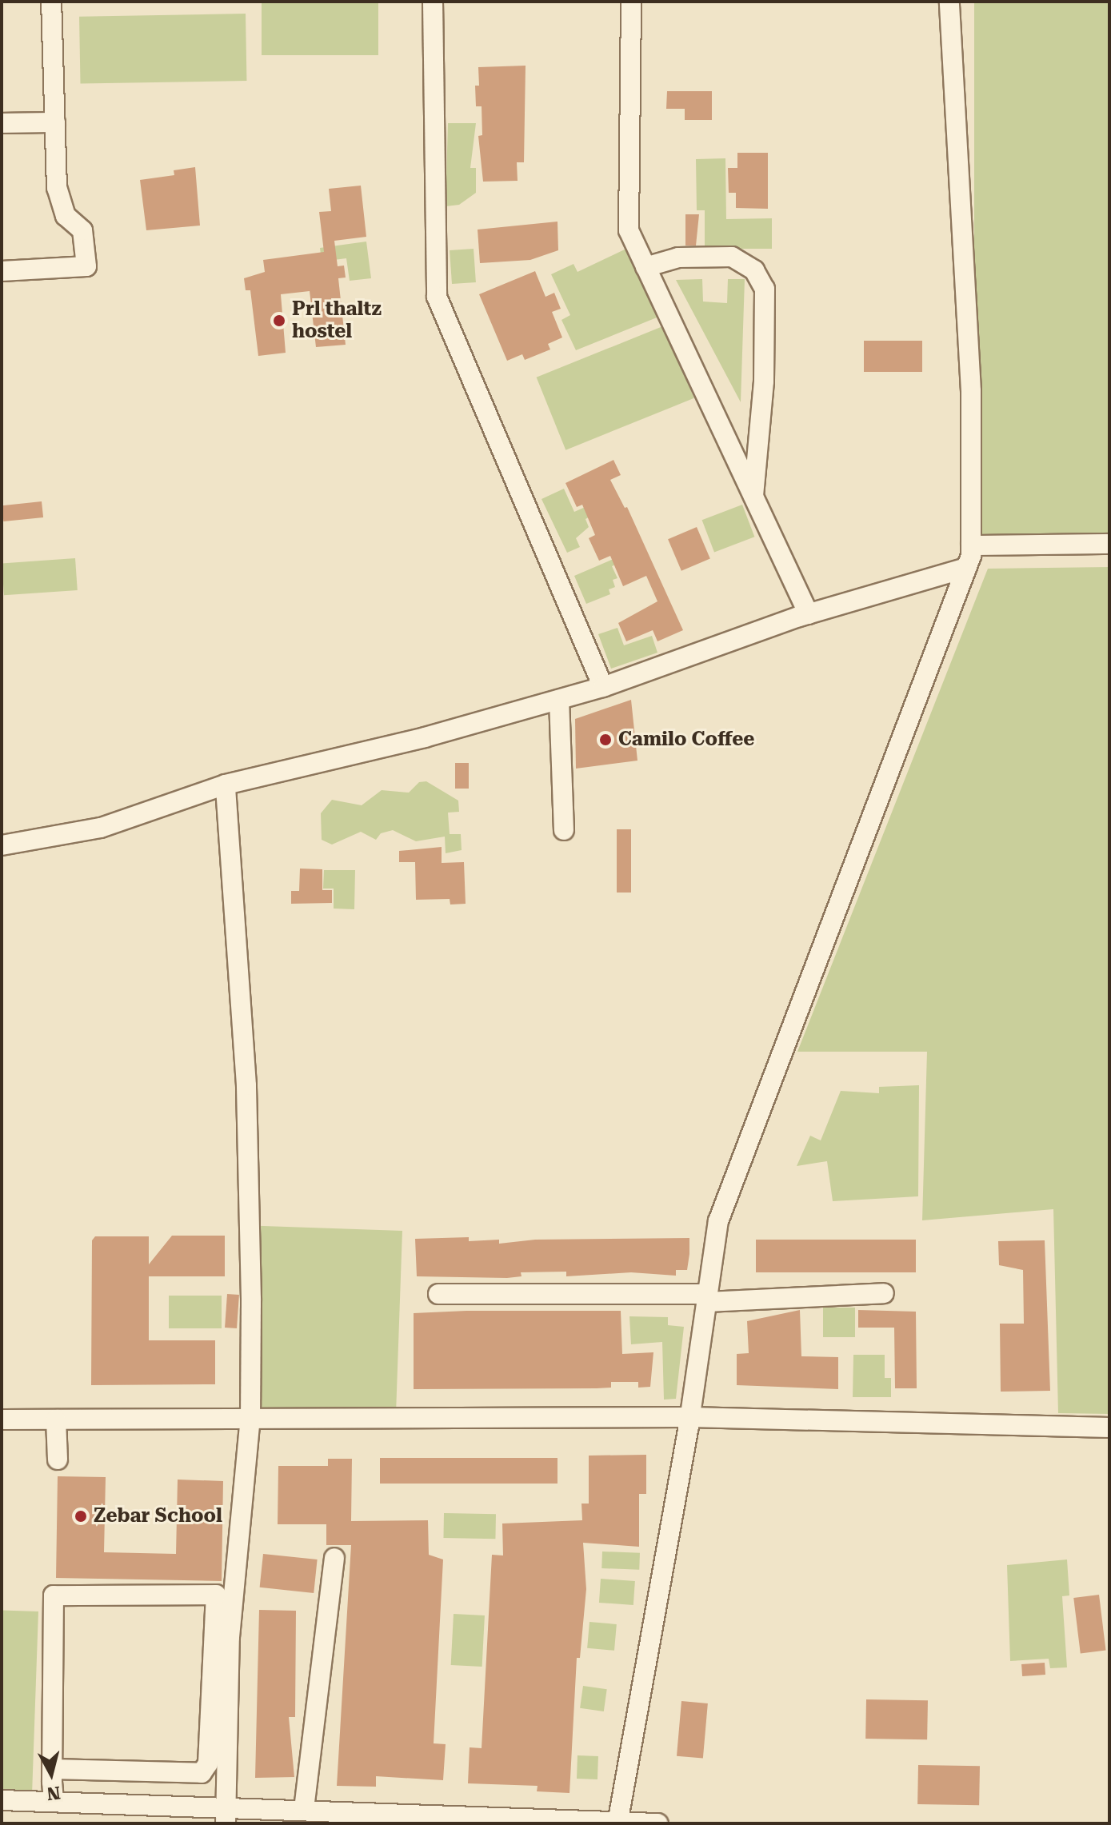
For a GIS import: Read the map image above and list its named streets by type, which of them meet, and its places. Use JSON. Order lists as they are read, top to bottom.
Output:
{
  "places": ["Prl thaltz hostel", "Camilo Coffee", "Zebar School"],
  "north": "bottom"
}
